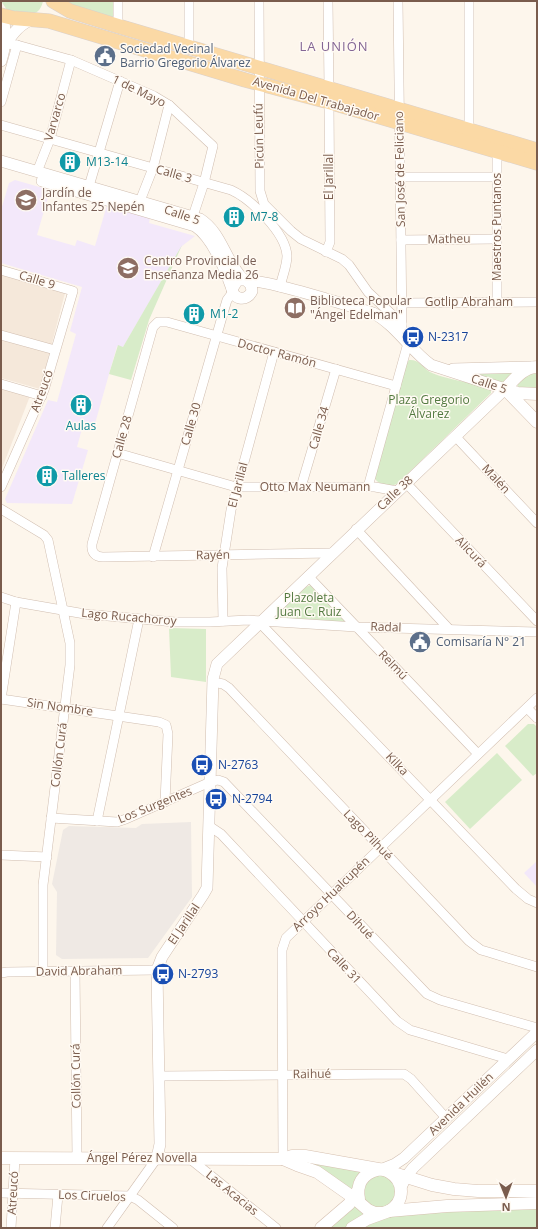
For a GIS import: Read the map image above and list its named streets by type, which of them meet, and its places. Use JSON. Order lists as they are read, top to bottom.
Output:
{
  "streets": {
    "main road": [
      "Avenida Del Trabajador",
      "Calle 5",
      "Calle 38",
      "Ángel Pérez Novella"
    ],
    "street": [
      "1 de Mayo",
      "Varvarco",
      "Picún Leufú",
      "San José de Feliciano",
      "Calle 3",
      "El Jarillal",
      "Maestros Puntanos",
      "Matheu",
      "Calle 9",
      "Gotlip Abraham",
      "Doctor Ramón",
      "Atreucó",
      "Calle 30",
      "Calle 34",
      "Calle 28",
      "Malén",
      "Otto Max Neumann",
      "Alicurá",
      "Rayén",
      "Lago Rucachoroy",
      "Radal",
      "Relmú",
      "Sin Nombre",
      "Collón Curá",
      "Kilka",
      "Los Surgentes",
      "Lago Pilhué",
      "Arroyo Hualcupén",
      "Dihué",
      "Calle 31",
      "David Abraham",
      "Raihué",
      "Avenida Huilén",
      "Las Acacias",
      "Los Ciruelos"
    ]
  },
  "crossings": [
    ["1 de Mayo", "Varvarco"],
    ["1 de Mayo", "Calle 3"],
    ["Avenida Del Trabajador", "Picún Leufú"],
    ["Avenida Del Trabajador", "San José de Feliciano"],
    ["Avenida Del Trabajador", "El Jarillal"],
    ["Avenida Del Trabajador", "Maestros Puntanos"],
    ["Varvarco", "Calle 3"],
    ["Varvarco", "Calle 5"],
    ["Picún Leufú", "El Jarillal"],
    ["San José de Feliciano", "Calle 5"],
    ["San José de Feliciano", "Matheu"],
    ["San José de Feliciano", "Gotlip Abraham"],
    ["San José de Feliciano", "Doctor Ramón"],
    ["San José de Feliciano", "Otto Max Neumann"],
    ["Calle 3", "Calle 5"],
    ["El Jarillal", "Doctor Ramón"],
    ["El Jarillal", "Otto Max Neumann"],
    ["El Jarillal", "Calle 38"],
    ["El Jarillal", "Rayén"],
    ["El Jarillal", "Lago Rucachoroy"],
    ["El Jarillal", "Radal"],
    ["El Jarillal", "Kilka"],
    ["El Jarillal", "Los Surgentes"],
    ["El Jarillal", "Lago Pilhué"],
    ["El Jarillal", "Dihué"],
    ["El Jarillal", "Calle 31"],
    ["El Jarillal", "David Abraham"],
    ["El Jarillal", "Raihué"],
    ["El Jarillal", "Ángel Pérez Novella"],
    ["El Jarillal", "Los Ciruelos"],
    ["Calle 5", "Calle 30"],
    ["Calle 5", "Calle 38"],
    ["Maestros Puntanos", "Matheu"],
    ["Maestros Puntanos", "Gotlip Abraham"],
    ["Calle 9", "Atreucó"],
    ["Doctor Ramón", "Calle 30"],
    ["Doctor Ramón", "Calle 34"],
    ["Doctor Ramón", "Calle 28"],
    ["Atreucó", "Ángel Pérez Novella"],
    ["Atreucó", "Los Ciruelos"],
    ["Calle 30", "Otto Max Neumann"],
    ["Calle 30", "Rayén"],
    ["Calle 34", "Otto Max Neumann"],
    ["Calle 28", "Otto Max Neumann"],
    ["Calle 28", "Rayén"],
    ["Malén", "Calle 38"],
    ["Otto Max Neumann", "Calle 38"],
    ["Calle 38", "Alicurá"],
    ["Calle 38", "Rayén"],
    ["Calle 38", "Lago Rucachoroy"],
    ["Calle 38", "Radal"],
    ["Calle 38", "Relmú"],
    ["Calle 38", "Kilka"],
    ["Lago Rucachoroy", "Radal"],
    ["Lago Rucachoroy", "Collón Curá"],
    ["Lago Rucachoroy", "Kilka"],
    ["Radal", "Relmú"],
    ["Radal", "Kilka"],
    ["Relmú", "Arroyo Hualcupén"],
    ["Sin Nombre", "Collón Curá"],
    ["Sin Nombre", "Los Surgentes"],
    ["Collón Curá", "Los Surgentes"],
    ["Collón Curá", "David Abraham"],
    ["Collón Curá", "Ángel Pérez Novella"],
    ["Kilka", "Arroyo Hualcupén"],
    ["Los Surgentes", "Dihué"],
    ["Lago Pilhué", "Arroyo Hualcupén"],
    ["Arroyo Hualcupén", "Dihué"],
    ["Arroyo Hualcupén", "Calle 31"],
    ["Arroyo Hualcupén", "Raihué"],
    ["Arroyo Hualcupén", "Ángel Pérez Novella"],
    ["Calle 31", "Avenida Huilén"],
    ["Raihué", "Avenida Huilén"],
    ["Avenida Huilén", "Ángel Pérez Novella"],
    ["Ángel Pérez Novella", "Las Acacias"]
  ],
  "districts": ["LA UNIÓN"],
  "parks": ["Plaza Gregorio Álvarez", "Plazoleta Juan C. Ruiz"],
  "places": {
    "public building": ["Sociedad Vecinal Barrio Gregorio Álvarez", "Comisaría N° 21"],
    "building": [
      "M13-14",
      "M7-8",
      "M1-2",
      "Aulas",
      "Talleres"
    ],
    "school or university": ["Jardín de Infantes 25 Nepén", "Centro Provincial de Enseñanza Media 26"],
    "library": ["Biblioteca Popular \"Ángel Edelman\""],
    "bus stop": [
      "N-2317",
      "N-2763",
      "N-2794",
      "N-2793"
    ]
  },
  "north": "bottom"
}
